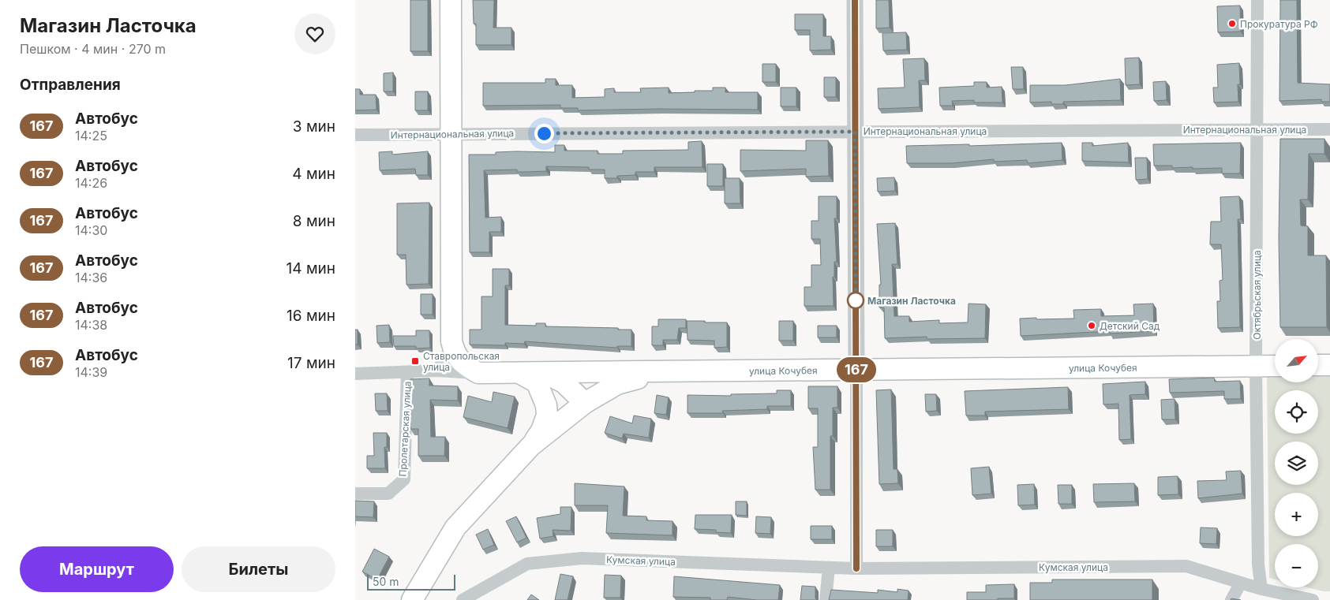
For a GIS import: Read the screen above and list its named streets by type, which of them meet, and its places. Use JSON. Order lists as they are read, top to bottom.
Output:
{
  "streets": {
    "main road": ["улица Кочубея"],
    "street": [
      "Интернациональная улица",
      "Октябрьская улица",
      "Пролетарская улица",
      "Кумская улица"
    ]
  },
  "crossings": [
    ["Интернациональная улица", "Октябрьская улица"],
    ["Октябрьская улица", "улица Кочубея"],
    ["Октябрьская улица", "Кумская улица"],
    ["улица Кочубея", "Пролетарская улица"]
  ],
  "places": {
    "other": ["Прокуратура РФ", "Магазин Ласточка", "Детский Сад"],
    "transit": ["Ставропольская улица"]
  },
  "lines": ["bus line 167"],
  "scale_bar": "50 m",
  "north": "top right",
  "page": {
    "heading": [
      ["Магазин Ласточка", "Пешком · 4 мин · 270 m"],
      "Отправления"
    ],
    "on_map": "167",
    "list": [
      {
        "mark": "167",
        "name": "Автобус",
        "note": "14:25",
        "value": "3 мин"
      },
      {
        "mark": "167",
        "name": "Автобус",
        "note": "14:26",
        "value": "4 мин"
      },
      {
        "mark": "167",
        "name": "Автобус",
        "note": "14:30",
        "value": "8 мин"
      },
      {
        "mark": "167",
        "name": "Автобус",
        "note": "14:36",
        "value": "14 мин"
      },
      {
        "mark": "167",
        "name": "Автобус",
        "note": "14:38",
        "value": "16 мин"
      },
      {
        "mark": "167",
        "name": "Автобус",
        "note": "14:39",
        "value": "17 мин"
      }
    ],
    "map_buttons": ["+", "−"],
    "buttons": ["Маршрут", "Билеты"],
    "scale": "50 m"
  }
}
